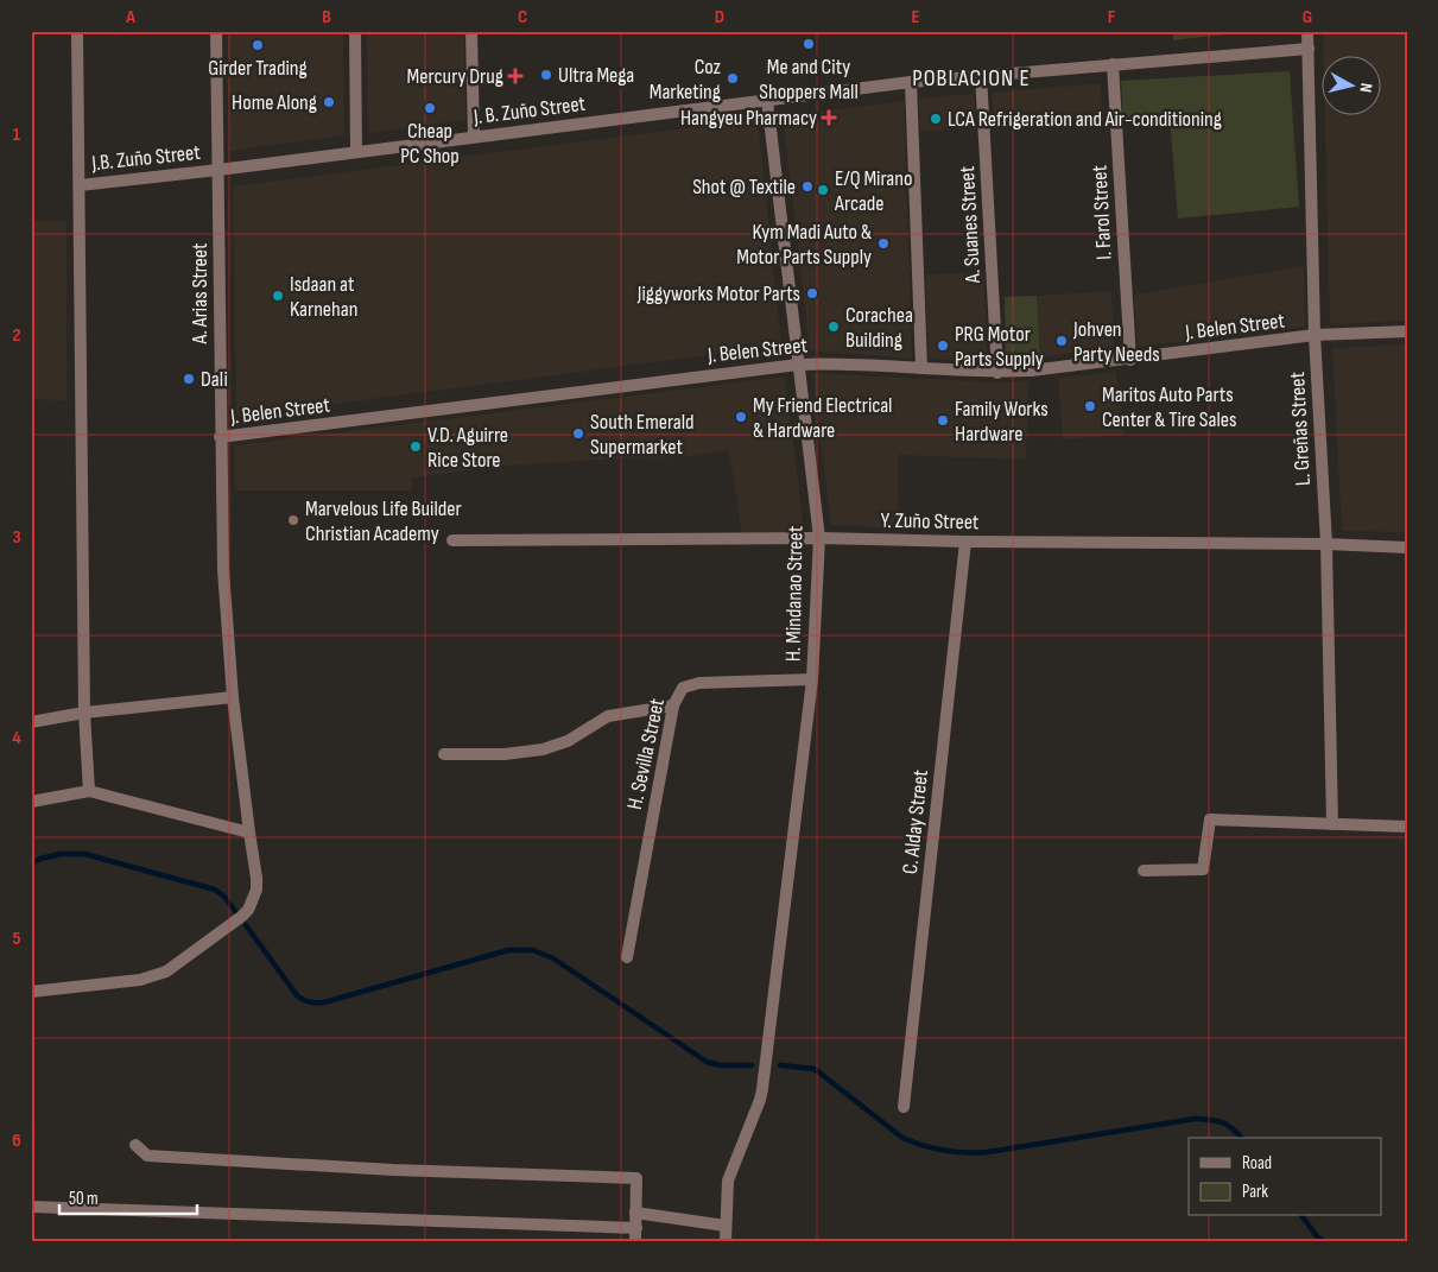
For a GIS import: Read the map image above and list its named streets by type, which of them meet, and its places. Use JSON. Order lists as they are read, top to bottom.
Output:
{
  "streets": {
    "street": [
      "J. B. Zuño Street",
      "J.B. Zuño Street",
      "I. Farol Street",
      "A. Suanes Street",
      "A. Arias Street",
      "J. Belen Street",
      "L. Greñas Street",
      "Y. Zuño Street",
      "H. Mindanao Street",
      "H. Sevilla Street",
      "C. Alday Street"
    ]
  },
  "crossings": [
    ["J. B. Zuño Street", "J.B. Zuño Street"],
    ["J. B. Zuño Street", "I. Farol Street"],
    ["J. B. Zuño Street", "A. Suanes Street"],
    ["J. B. Zuño Street", "A. Arias Street"],
    ["J. B. Zuño Street", "L. Greñas Street"],
    ["J. B. Zuño Street", "H. Mindanao Street"],
    ["J.B. Zuño Street", "A. Arias Street"],
    ["I. Farol Street", "J. Belen Street"],
    ["A. Suanes Street", "J. Belen Street"],
    ["A. Arias Street", "J. Belen Street"],
    ["J. Belen Street", "L. Greñas Street"],
    ["J. Belen Street", "H. Mindanao Street"],
    ["L. Greñas Street", "Y. Zuño Street"],
    ["Y. Zuño Street", "H. Mindanao Street"],
    ["Y. Zuño Street", "C. Alday Street"],
    ["H. Mindanao Street", "H. Sevilla Street"]
  ],
  "districts": ["POBLACION E"],
  "places": {
    "other": [
      "Me and City Shoppers Mall",
      "Girder Trading",
      "Ultra Mega",
      "Coz Marketing",
      "Home Along",
      "Cheap PC Shop",
      "LCA Refrigeration and Air-conditioning",
      "Shot @ Textile",
      "E/Q Mirano Arcade",
      "Kym Madi Auto & Motor Parts Supply",
      "Jiggyworks Motor Parts",
      "Isdaan at Karnehan",
      "Corachea Building",
      "Johven Party Needs",
      "PRG Motor Parts Supply",
      "Dali",
      "Maritos Auto Parts Center & Tire Sales",
      "My Friend Electrical & Hardware",
      "Family Works Hardware",
      "South Emerald Supermarket",
      "V.D. Aguirre Rice Store",
      "Marvelous Life Builder Christian Academy"
    ],
    "health": ["Mercury Drug", "Hangyeu Pharmacy"]
  },
  "legend": ["Road", "Park"],
  "scale_bar": "50 m",
  "north": "right",
  "grid": {
    "columns": [
      "A",
      "B",
      "C",
      "D",
      "E",
      "F",
      "G"
    ],
    "rows": [
      "1",
      "2",
      "3",
      "4",
      "5",
      "6"
    ]
  }
}
